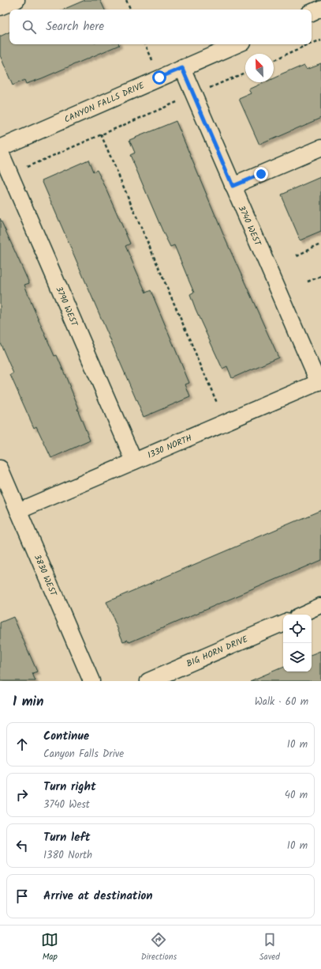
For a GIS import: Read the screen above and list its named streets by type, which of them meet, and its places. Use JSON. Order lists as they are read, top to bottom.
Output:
{
  "streets": {
    "street": [
      "CANYON FALLS DRIVE",
      "3740 WEST",
      "3790 WEST",
      "1330 NORTH",
      "3830 WEST",
      "BIG HORN DRIVE"
    ]
  },
  "crossings": [
    ["CANYON FALLS DRIVE", "3740 WEST"],
    ["3740 WEST", "1330 NORTH"],
    ["3790 WEST", "1330 NORTH"],
    ["1330 NORTH", "3830 WEST"]
  ],
  "north": "top left",
  "page": {
    "search": "Search here",
    "heading": ["1 min", "Walk · 60 m"],
    "list": [
      ["Continue", "Canyon Falls Drive", "10 m"],
      ["Turn right", "3740 West", "40 m"],
      ["Turn left", "1380 North", "10 m"],
      "Arrive at destination"
    ],
    "nav": ["Map", "Directions", "Saved"]
  }
}
